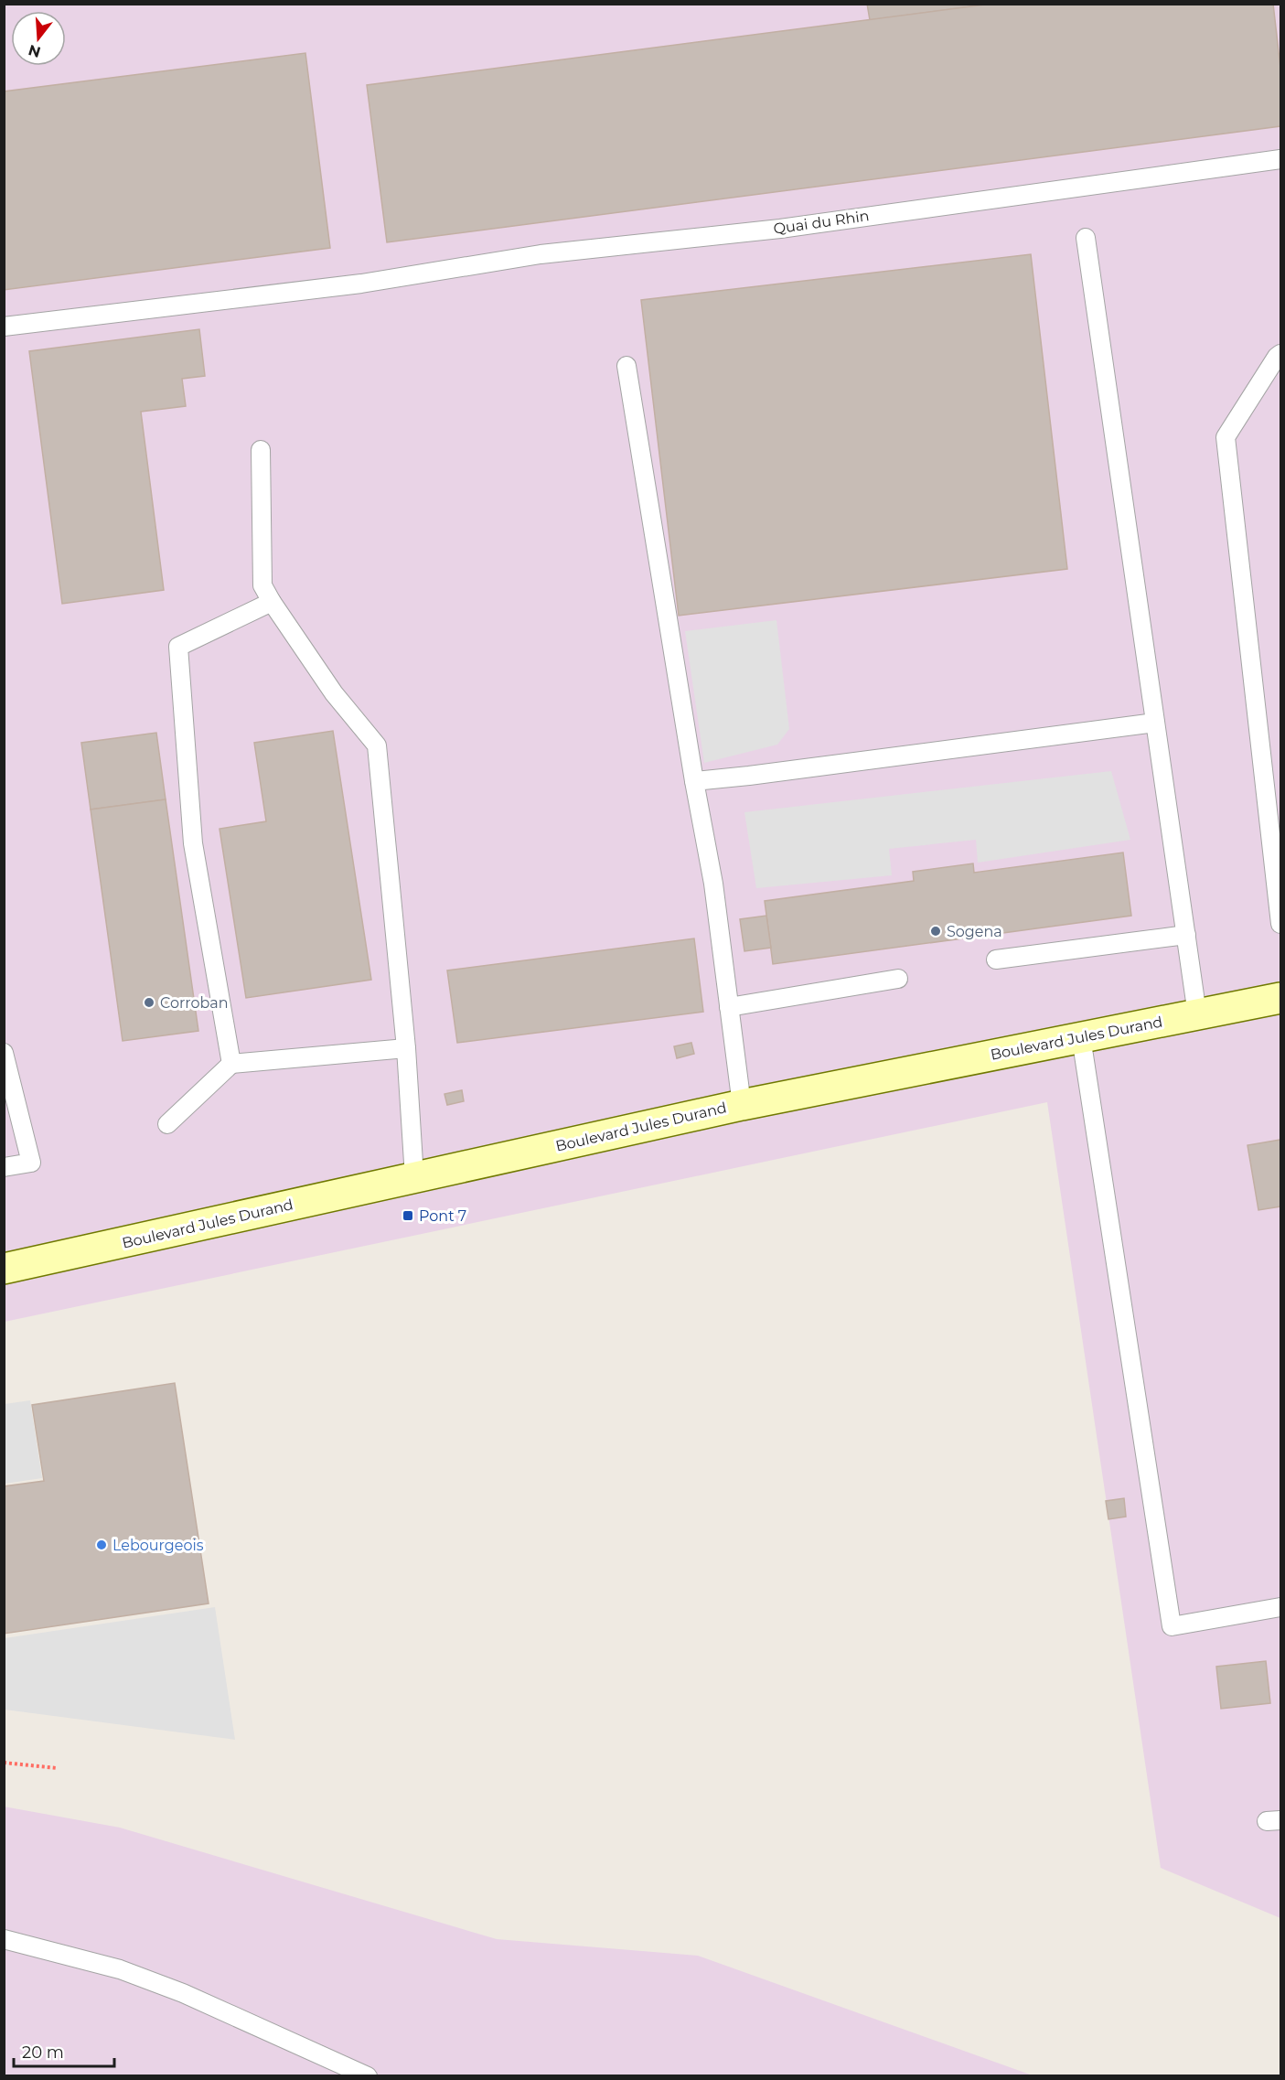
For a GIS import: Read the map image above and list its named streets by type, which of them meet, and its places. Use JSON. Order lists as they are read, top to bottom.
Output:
{
  "streets": {
    "main road": ["Boulevard Jules Durand"],
    "lane": ["Quai du Rhin"]
  },
  "places": {
    "other": ["Sogena", "Corroban", "Lebourgeois"],
    "transit": ["Pont 7"]
  },
  "scale_bar": "20 m",
  "north": "bottom"
}
